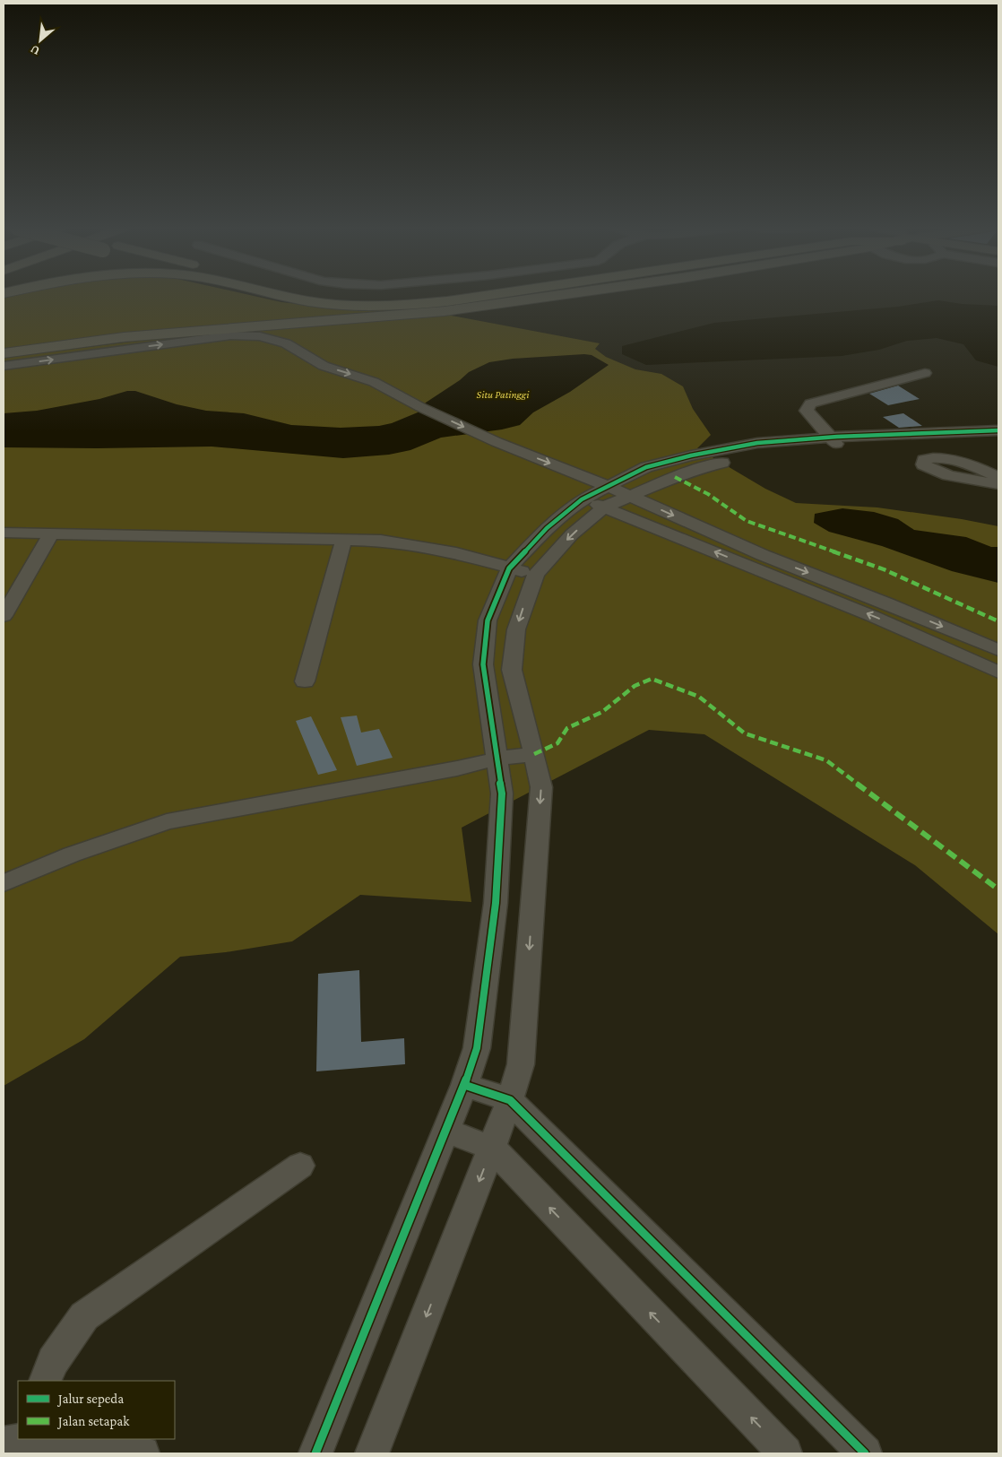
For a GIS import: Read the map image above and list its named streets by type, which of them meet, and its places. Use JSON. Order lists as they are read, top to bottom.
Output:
{
  "water": ["Situ Patinggi"],
  "legend": ["Jalur sepeda", "Jalan setapak"],
  "north": "bottom left"
}
